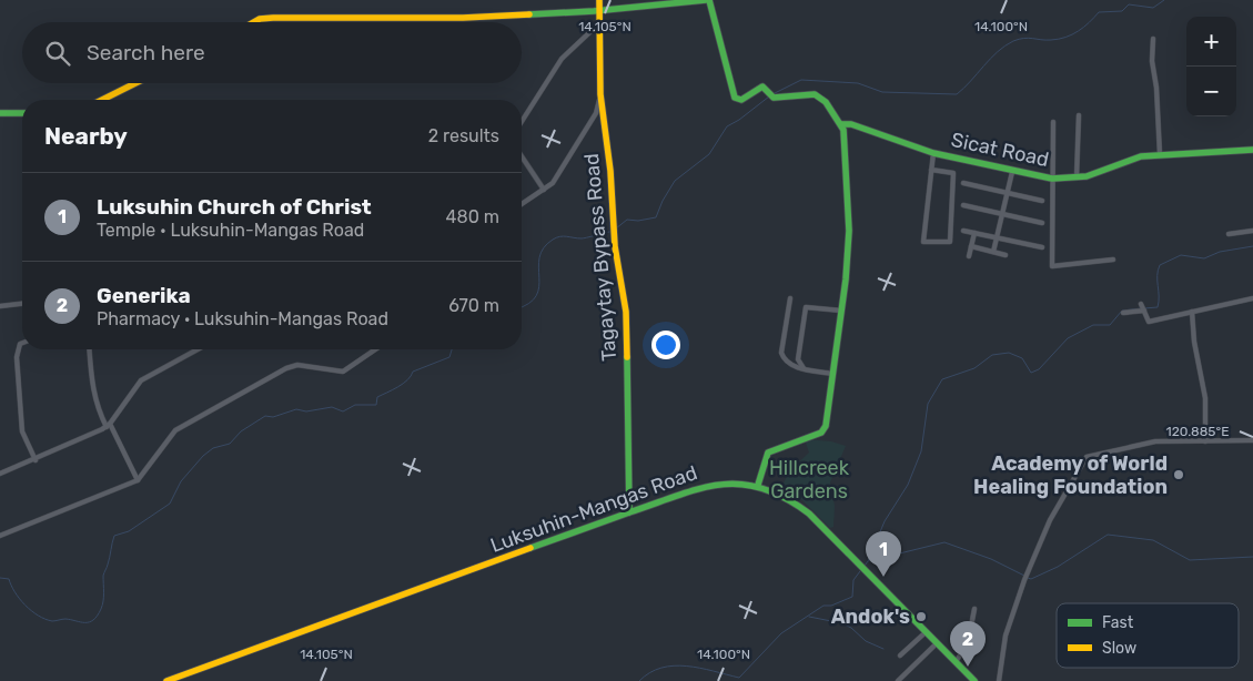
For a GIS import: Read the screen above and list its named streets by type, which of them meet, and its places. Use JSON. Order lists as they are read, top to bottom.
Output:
{
  "streets": {
    "street": ["Sicat Road", "Tagaytay Bypass Road", "Luksuhin-Mangas Road"]
  },
  "crossings": [
    ["Tagaytay Bypass Road", "Luksuhin-Mangas Road"]
  ],
  "parks": ["Hillcreek Gardens"],
  "places": ["Academy of World Healing Foundation", "Andok's"],
  "legend": ["Fast", "Slow"],
  "page": {
    "map_buttons": ["+", "−"],
    "search": "Search here",
    "heading": ["Nearby", "2 results"],
    "list": [
      {
        "mark": "1",
        "name": "Luksuhin Church of Christ",
        "note": "Temple · Luksuhin-Mangas Road",
        "value": "480 m"
      },
      {
        "mark": "2",
        "name": "Generika",
        "note": "Pharmacy · Luksuhin-Mangas Road",
        "value": "670 m"
      }
    ],
    "pins": ["1", "2"]
  },
  "coordinates": ["14.105°N", "14.100°N", "120.885°E"]
}
